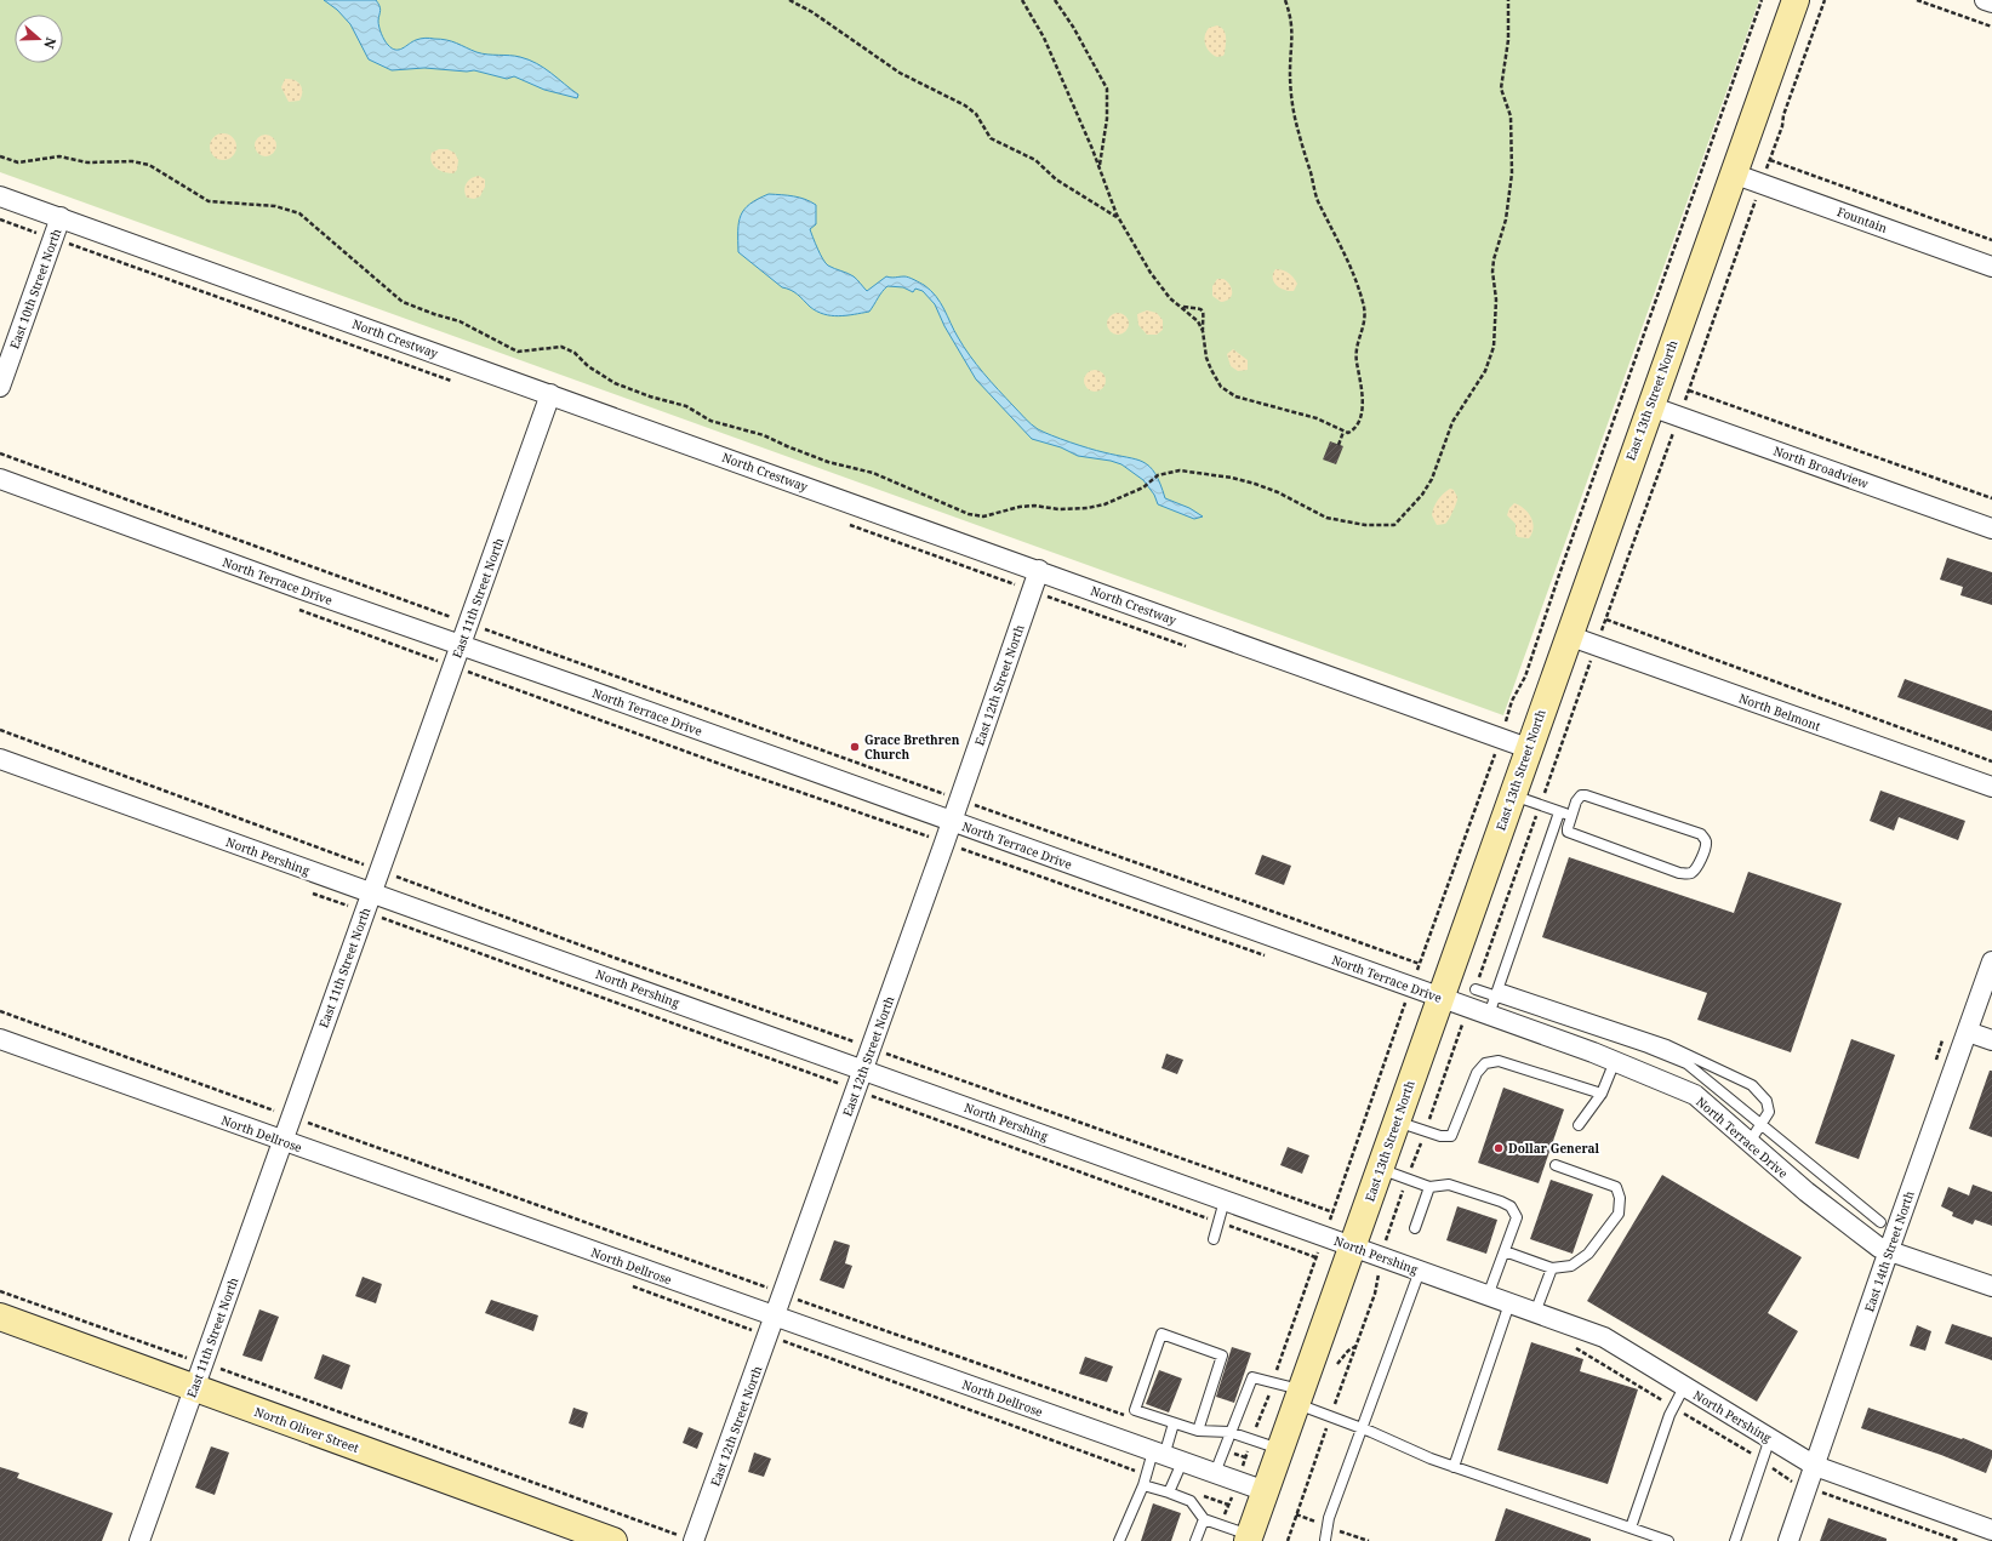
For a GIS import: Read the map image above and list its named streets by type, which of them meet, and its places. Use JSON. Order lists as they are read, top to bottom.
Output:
{
  "streets": {
    "main road": ["East 13th Street North", "North Oliver Street"],
    "street": [
      "Fountain",
      "East 10th Street North",
      "North Crestway",
      "North Broadview",
      "North Terrace Drive",
      "East 11th Street North",
      "East 12th Street North",
      "North Belmont",
      "North Pershing",
      "North Dellrose",
      "East 14th Street North"
    ]
  },
  "crossings": [
    ["Fountain", "East 13th Street North"],
    ["East 10th Street North", "North Crestway"],
    ["North Crestway", "East 13th Street North"],
    ["North Crestway", "East 11th Street North"],
    ["North Crestway", "East 12th Street North"],
    ["East 13th Street North", "North Broadview"],
    ["East 13th Street North", "North Terrace Drive"],
    ["East 13th Street North", "North Belmont"],
    ["East 13th Street North", "North Pershing"],
    ["East 13th Street North", "North Dellrose"],
    ["North Terrace Drive", "East 11th Street North"],
    ["North Terrace Drive", "East 12th Street North"],
    ["North Terrace Drive", "East 14th Street North"],
    ["East 11th Street North", "North Pershing"],
    ["East 11th Street North", "North Dellrose"],
    ["East 11th Street North", "North Oliver Street"],
    ["East 12th Street North", "North Pershing"],
    ["East 12th Street North", "North Dellrose"],
    ["North Pershing", "East 14th Street North"]
  ],
  "places": ["Grace Brethren Church", "Dollar General"],
  "north": "right"
}
